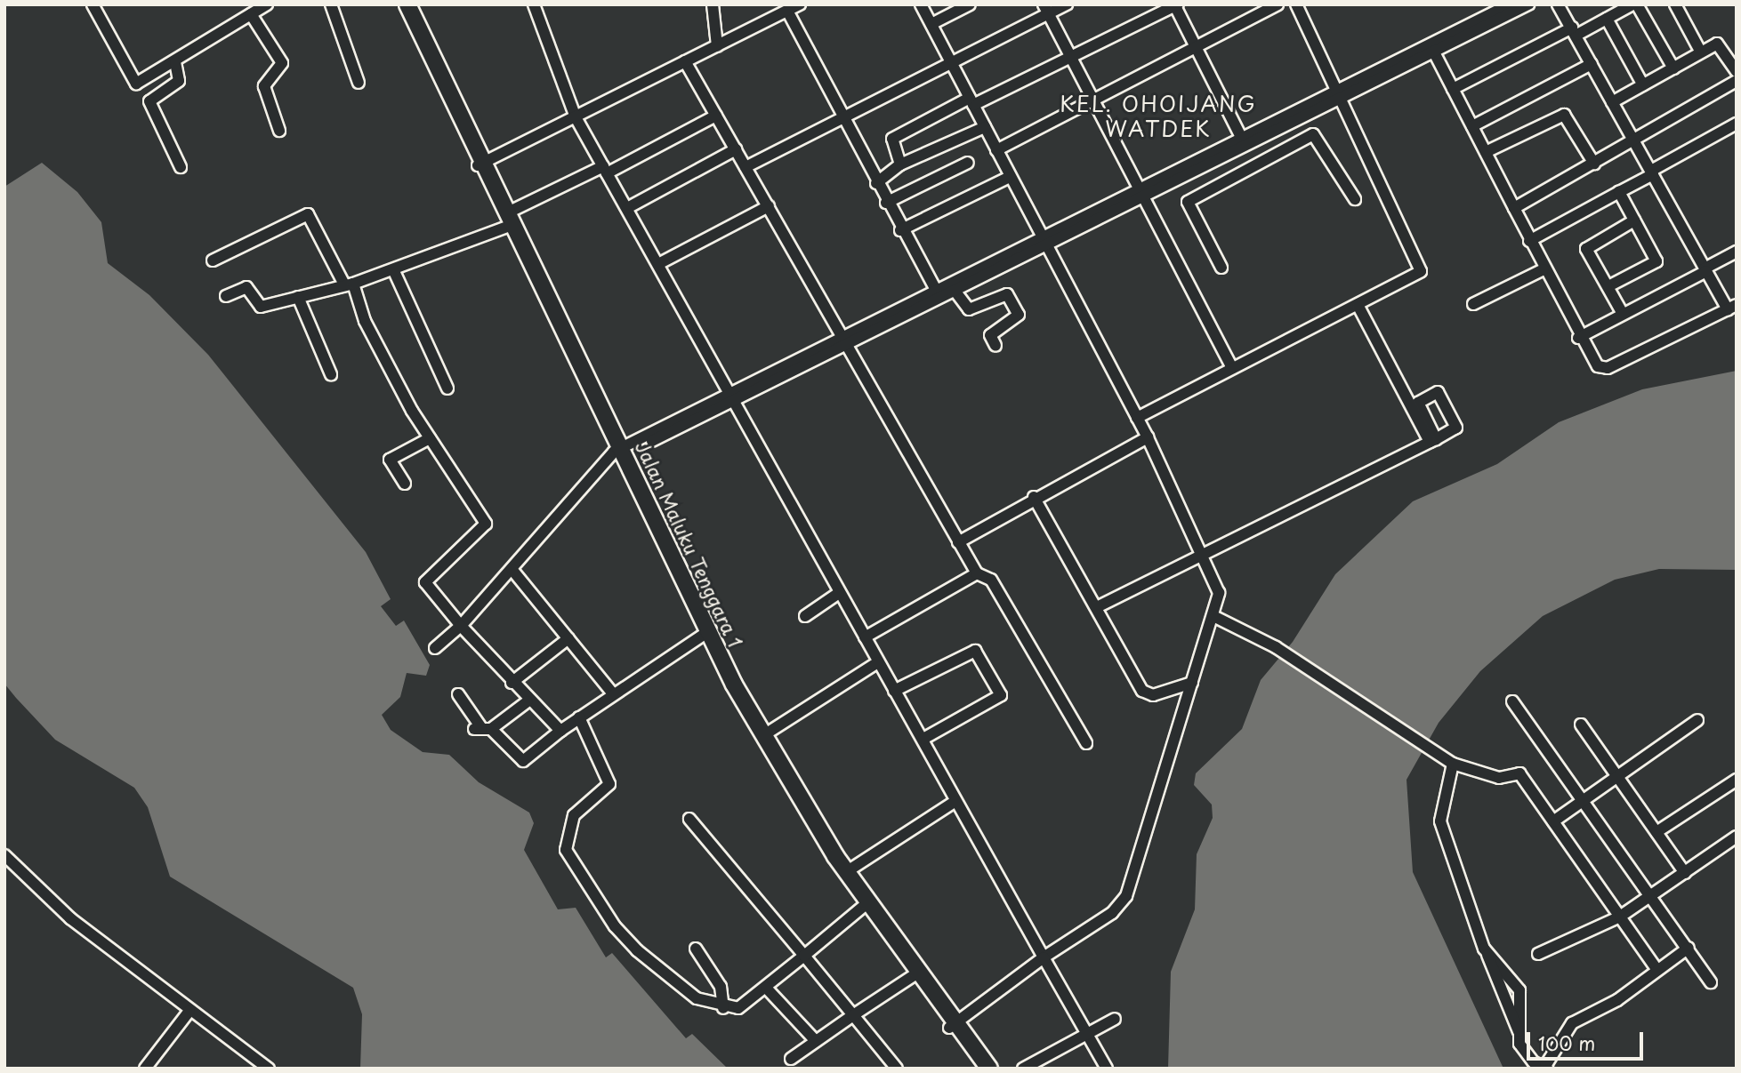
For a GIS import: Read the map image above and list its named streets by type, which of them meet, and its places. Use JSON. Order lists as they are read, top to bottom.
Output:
{
  "streets": {
    "highway": ["Jalan Maluku Tenggara 1"]
  },
  "districts": ["KEL. OHOIJANG WATDEK"],
  "scale_bar": "100 m"
}
